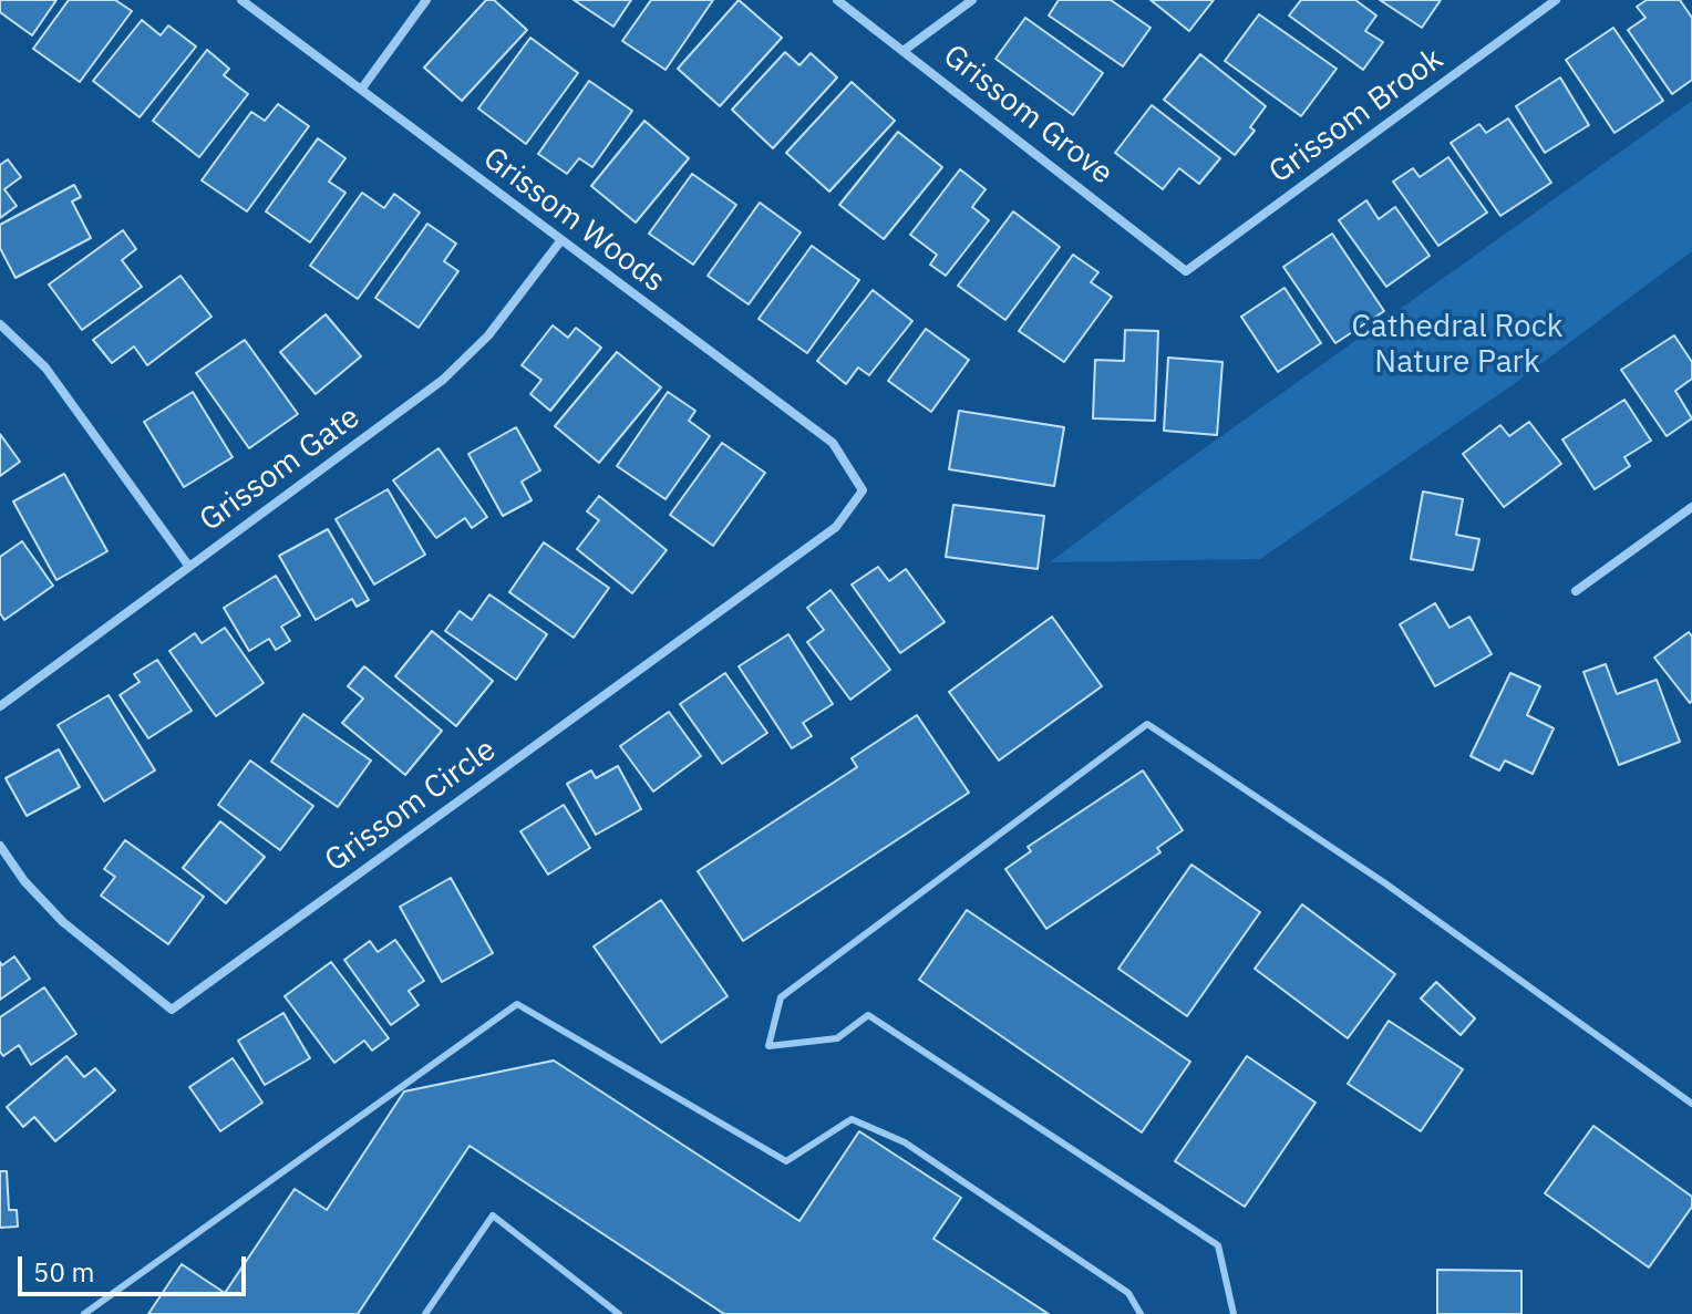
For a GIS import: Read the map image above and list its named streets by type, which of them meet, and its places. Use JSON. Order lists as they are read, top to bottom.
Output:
{
  "streets": {
    "street": [
      "Grissom Grove",
      "Grissom Brook",
      "Grissom Woods",
      "Grissom Gate",
      "Grissom Circle"
    ]
  },
  "crossings": [
    ["Grissom Grove", "Grissom Brook"],
    ["Grissom Woods", "Grissom Gate"],
    ["Grissom Woods", "Grissom Circle"]
  ],
  "parks": ["Cathedral Rock Nature Park"],
  "scale_bar": "50 m"
}
